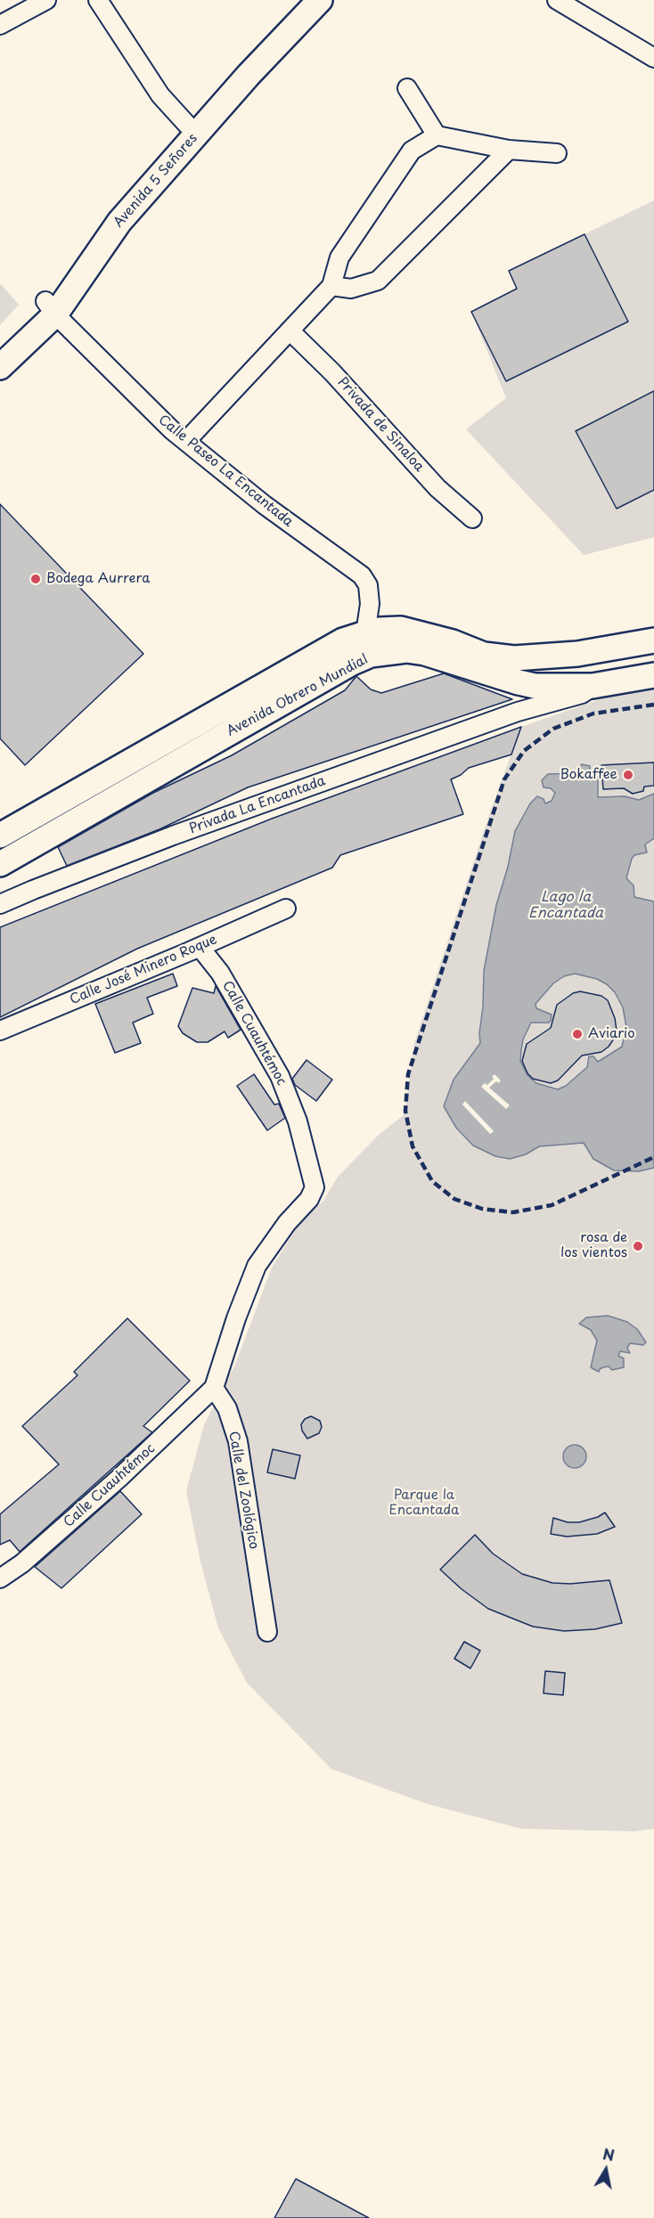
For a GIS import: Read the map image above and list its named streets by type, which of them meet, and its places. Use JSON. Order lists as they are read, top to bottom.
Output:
{
  "streets": {
    "main road": ["Avenida 5 Señores", "Avenida Obrero Mundial"],
    "street": [
      "Privada de Sinaloa",
      "Calle Paseo La Encantada",
      "Privada La Encantada",
      "Calle José Minero Roque",
      "Calle Cuauhtémoc",
      "Calle del Zoológico"
    ]
  },
  "crossings": [
    ["Avenida 5 Señores", "Calle Paseo La Encantada"],
    ["Calle Paseo La Encantada", "Avenida Obrero Mundial"],
    ["Avenida Obrero Mundial", "Privada La Encantada"],
    ["Calle José Minero Roque", "Calle Cuauhtémoc"],
    ["Calle Cuauhtémoc", "Calle del Zoológico"]
  ],
  "water": ["Lago la Encantada"],
  "parks": ["Parque la Encantada"],
  "places": [
    "Bodega Aurrera",
    "Bokaffee",
    "Aviario",
    "rosa de los vientos"
  ],
  "north": "top"
}
